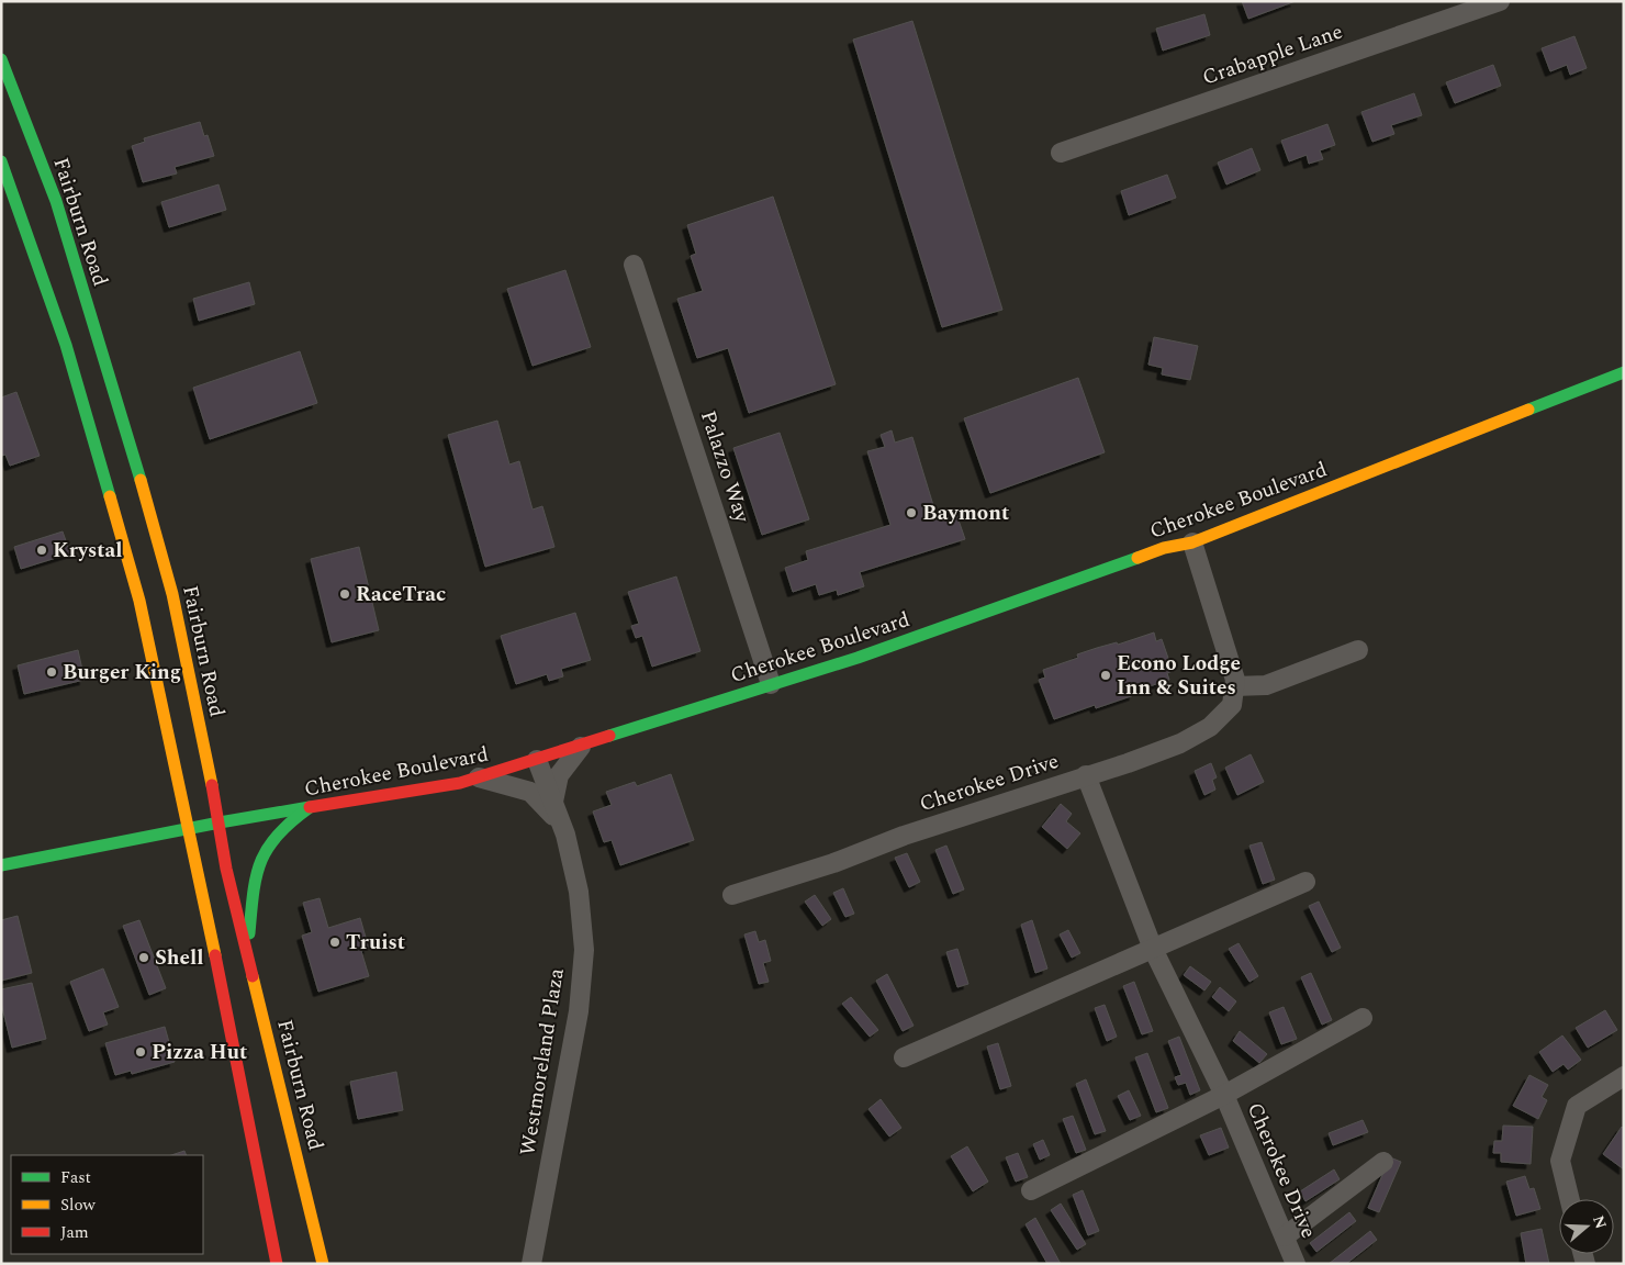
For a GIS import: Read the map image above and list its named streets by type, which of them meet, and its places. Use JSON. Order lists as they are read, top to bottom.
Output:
{
  "streets": {
    "main road": ["Fairburn Road", "Cherokee Boulevard"],
    "street": [
      "Crabapple Lane",
      "Palazzo Way",
      "Cherokee Drive",
      "Westmoreland Plaza"
    ]
  },
  "crossings": [
    ["Fairburn Road", "Cherokee Boulevard"],
    ["Palazzo Way", "Cherokee Boulevard"],
    ["Cherokee Boulevard", "Cherokee Drive"],
    ["Cherokee Boulevard", "Westmoreland Plaza"]
  ],
  "places": [
    "Baymont",
    "Krystal",
    "RaceTrac",
    "Burger King",
    "Econo Lodge Inn & Suites",
    "Truist",
    "Shell",
    "Pizza Hut"
  ],
  "legend": ["Fast", "Slow", "Jam"],
  "north": "right"
}
